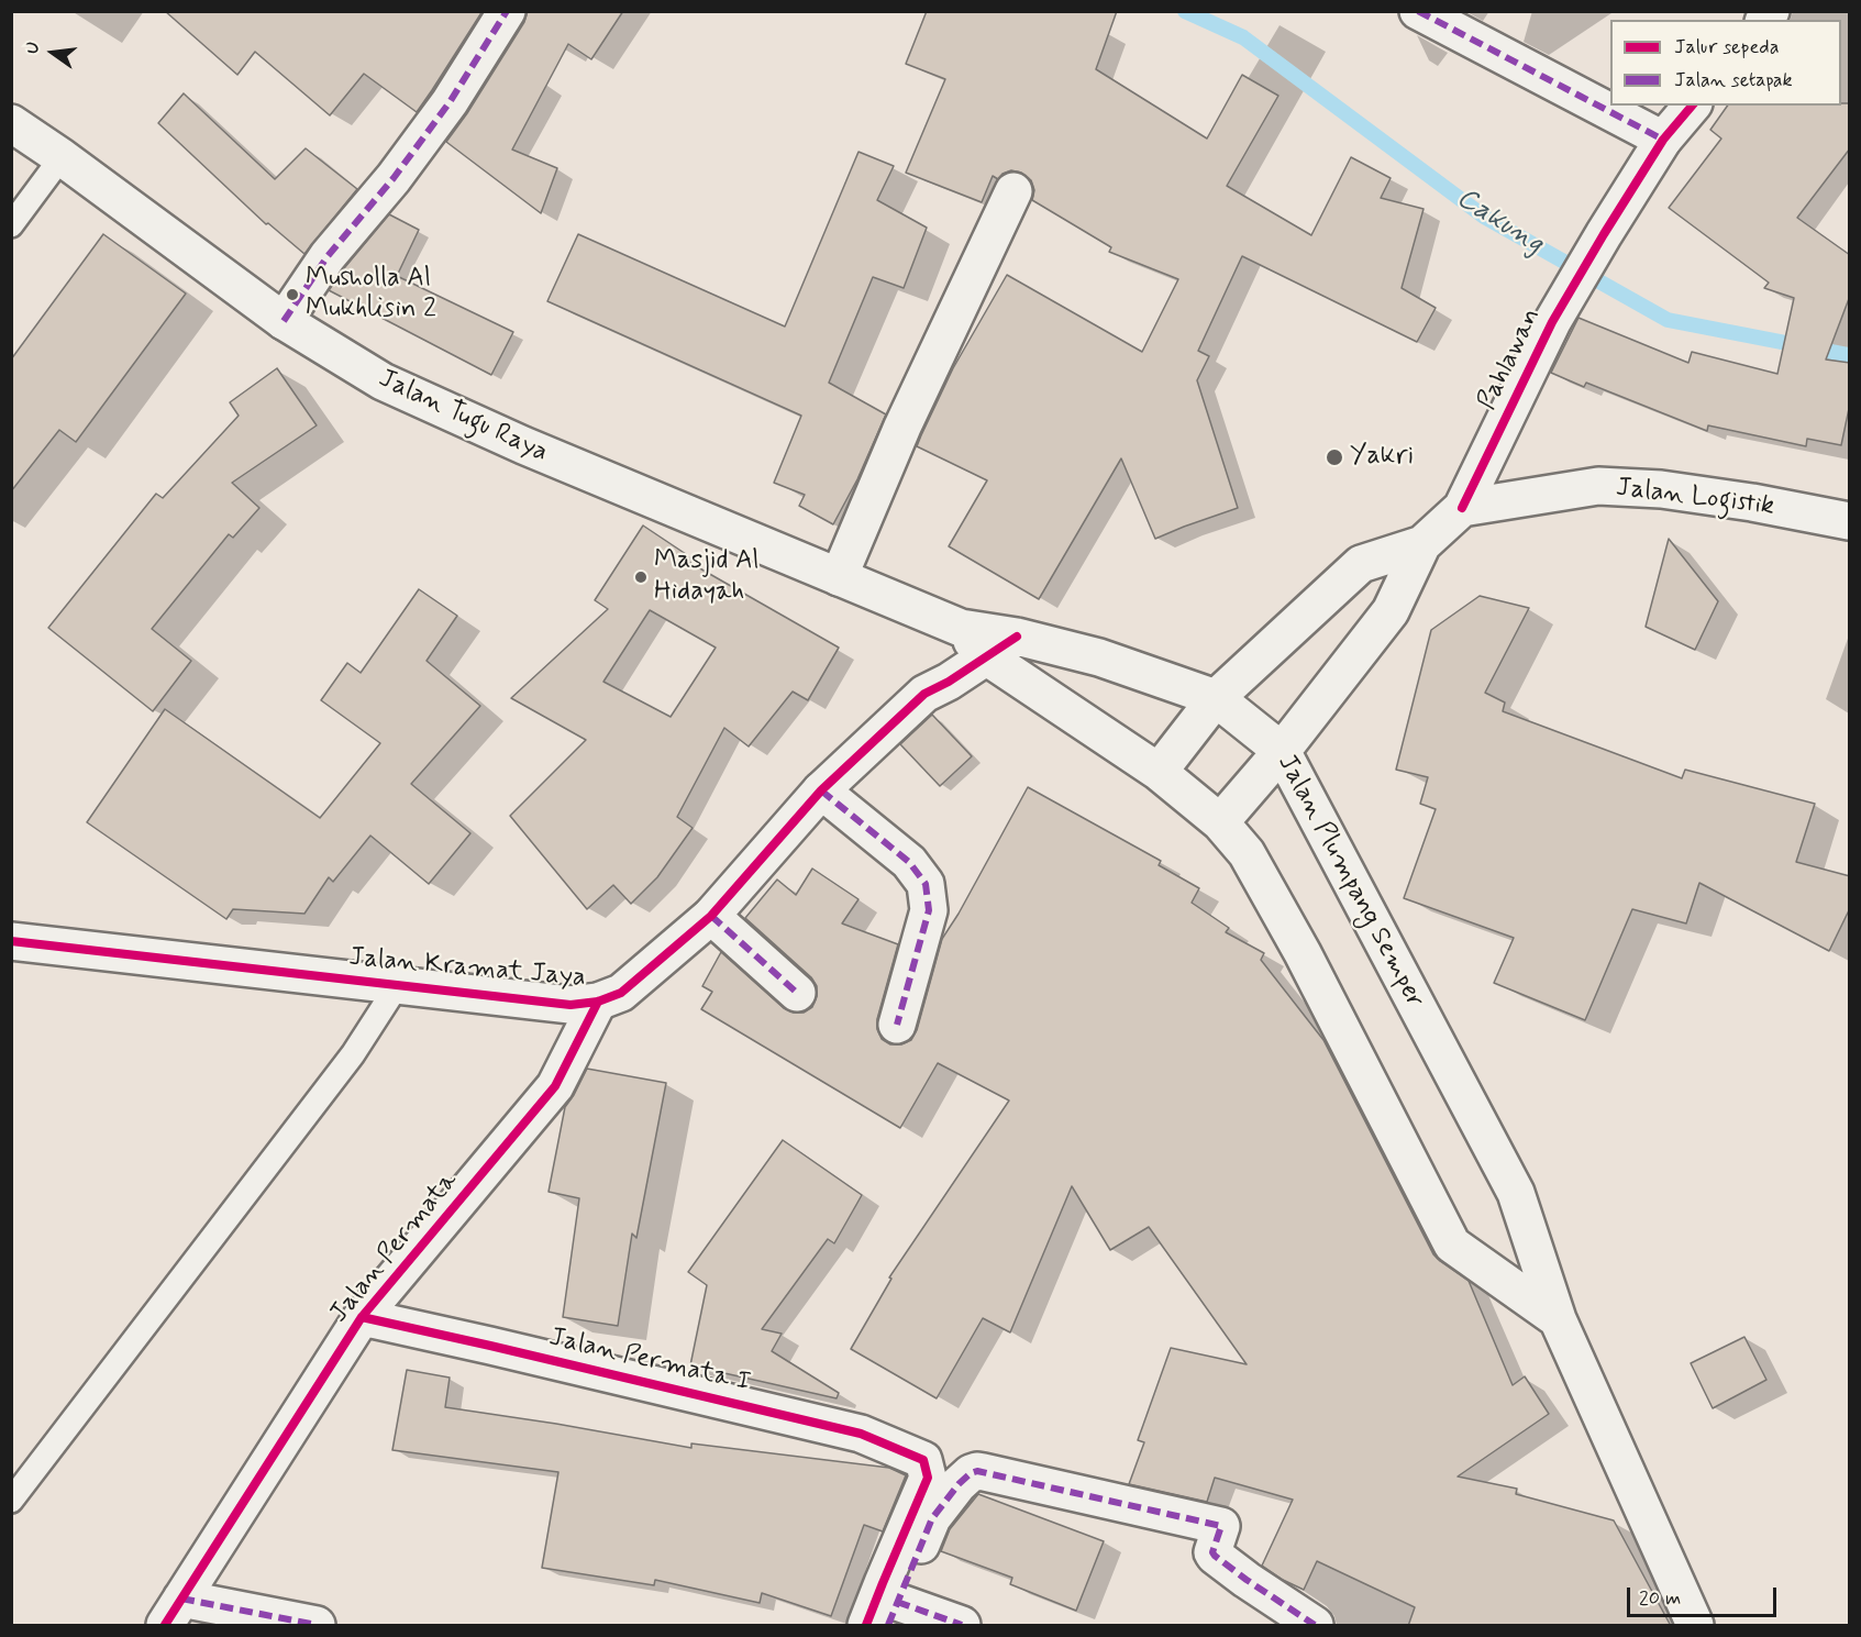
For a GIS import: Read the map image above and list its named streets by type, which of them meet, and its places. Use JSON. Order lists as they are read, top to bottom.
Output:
{
  "streets": {
    "street": [
      "Pahlawan",
      "Jalan Tugu Raya",
      "Jalan Logistik",
      "Jalan Plumpang Semper",
      "Jalan Kramat Jaya",
      "Jalan Permata",
      "Jalan Permata I"
    ]
  },
  "crossings": [
    ["Pahlawan", "Jalan Logistik"],
    ["Pahlawan", "Jalan Plumpang Semper"],
    ["Jalan Tugu Raya", "Jalan Plumpang Semper"],
    ["Jalan Plumpang Semper", "Jalan Kramat Jaya"],
    ["Jalan Kramat Jaya", "Jalan Permata"],
    ["Jalan Permata", "Jalan Permata I"]
  ],
  "water": ["Cakung"],
  "places": ["Musholla Al Mukhlisin 2", "Yakri", "Masjid Al Hidayah"],
  "legend": ["Jalur sepeda", "Jalan setapak"],
  "scale_bar": "20 m",
  "north": "left"
}
